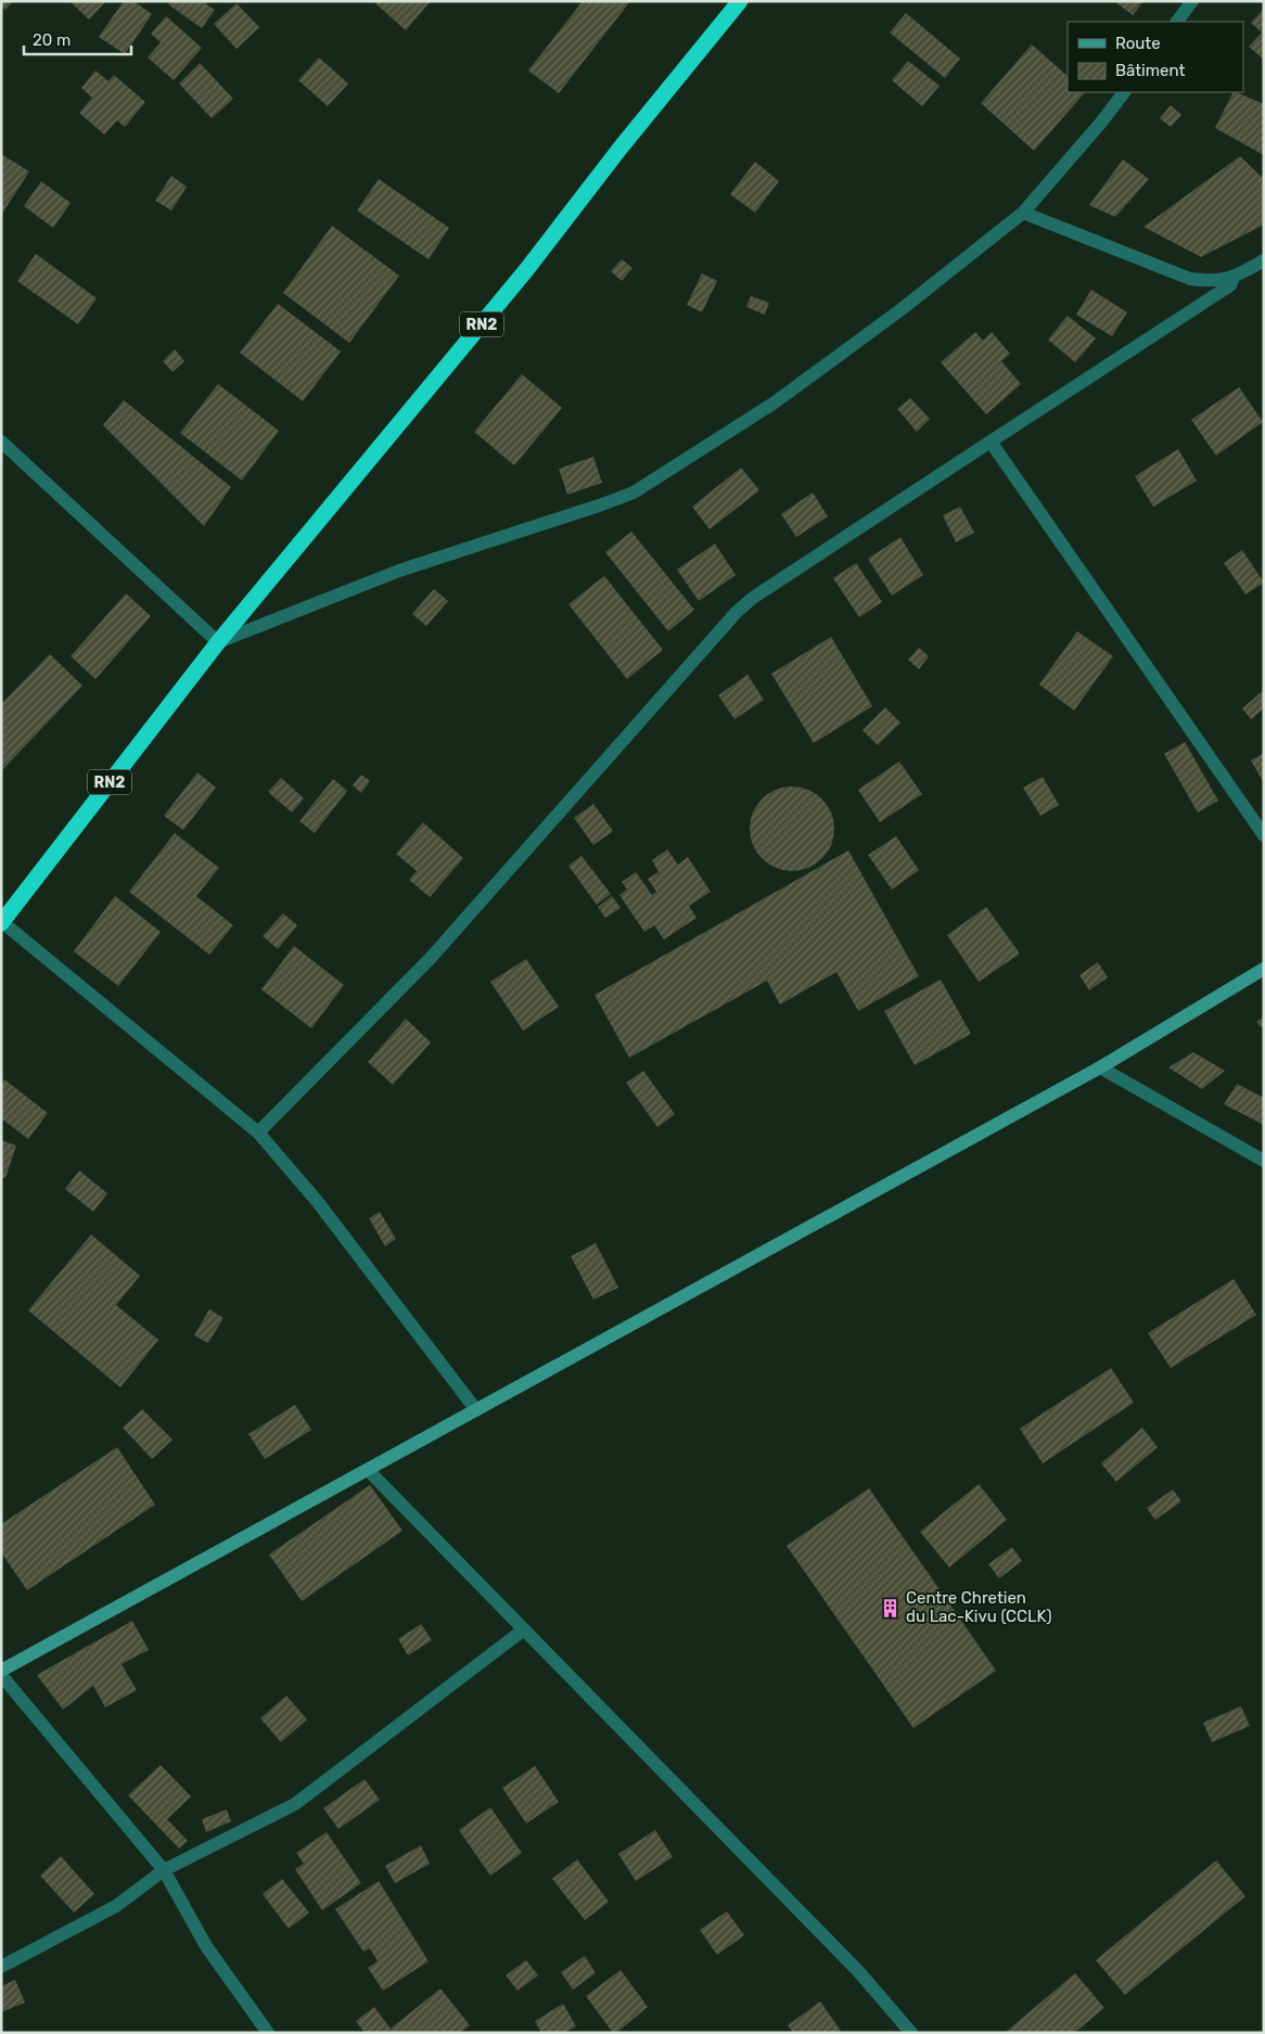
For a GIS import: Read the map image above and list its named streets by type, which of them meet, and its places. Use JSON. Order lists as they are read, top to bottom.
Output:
{
  "streets": {
    "highway": ["RN2"]
  },
  "places": {
    "building": ["Centre Chretien du Lac-Kivu (CCLK)"]
  },
  "legend": ["Route", "Bâtiment"],
  "scale_bar": "20 m"
}
